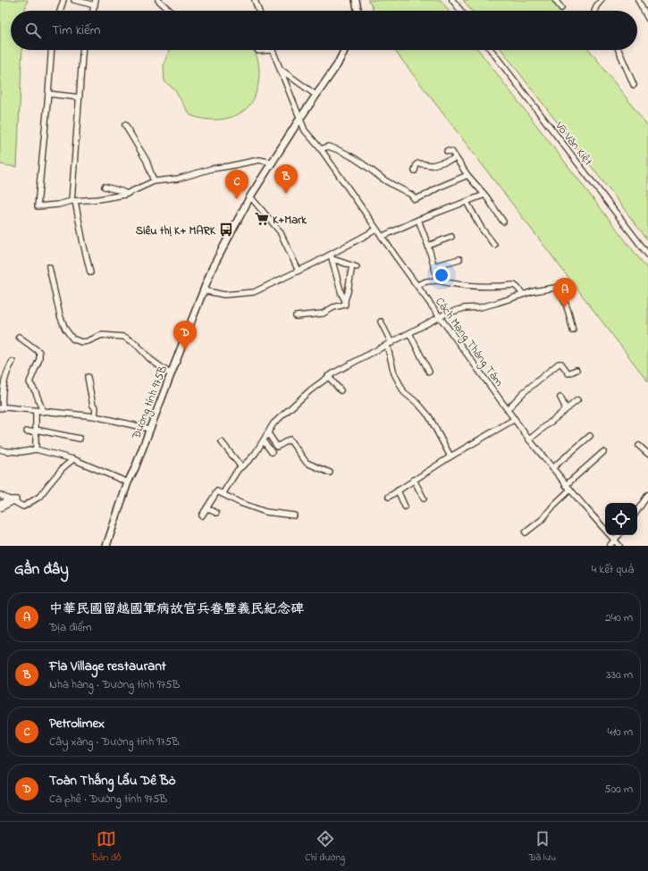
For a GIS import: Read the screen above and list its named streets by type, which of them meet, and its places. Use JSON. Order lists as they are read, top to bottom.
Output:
{
  "streets": {
    "main road": ["Đường tỉnh 975B"],
    "street": ["Võ Văn Kiệt", "Cách Mạng Tháng Tám"]
  },
  "crossings": [
    ["Cách Mạng Tháng Tám", "Đường tỉnh 975B"]
  ],
  "places": {
    "supermarket": ["K+Mark"],
    "bus stop": ["Siêu thị K+ MARK"]
  },
  "page": {
    "search": "Tìm kiếm",
    "pins": [
      "B",
      "C",
      "A",
      "D"
    ],
    "heading": ["Gần đây", "4 kết quả"],
    "list": [
      {
        "mark": "A",
        "name": "中華民國留越國軍病故官兵眷暨義民紀念碑",
        "note": "Địa điểm",
        "value": "240 m"
      },
      {
        "mark": "B",
        "name": "Fla Village restaurant",
        "note": "Nhà hàng · Đường tỉnh 975B",
        "value": "330 m"
      },
      {
        "mark": "C",
        "name": "Petrolimex",
        "note": "Cây xăng · Đường tỉnh 975B",
        "value": "410 m"
      },
      {
        "mark": "D",
        "name": "Toàn Thắng Lẩu Dê Bò",
        "note": "Cà phê · Đường tỉnh 975B",
        "value": "500 m"
      }
    ],
    "nav": ["Bản đồ", "Chỉ đường", "Đã lưu"]
  }
}
